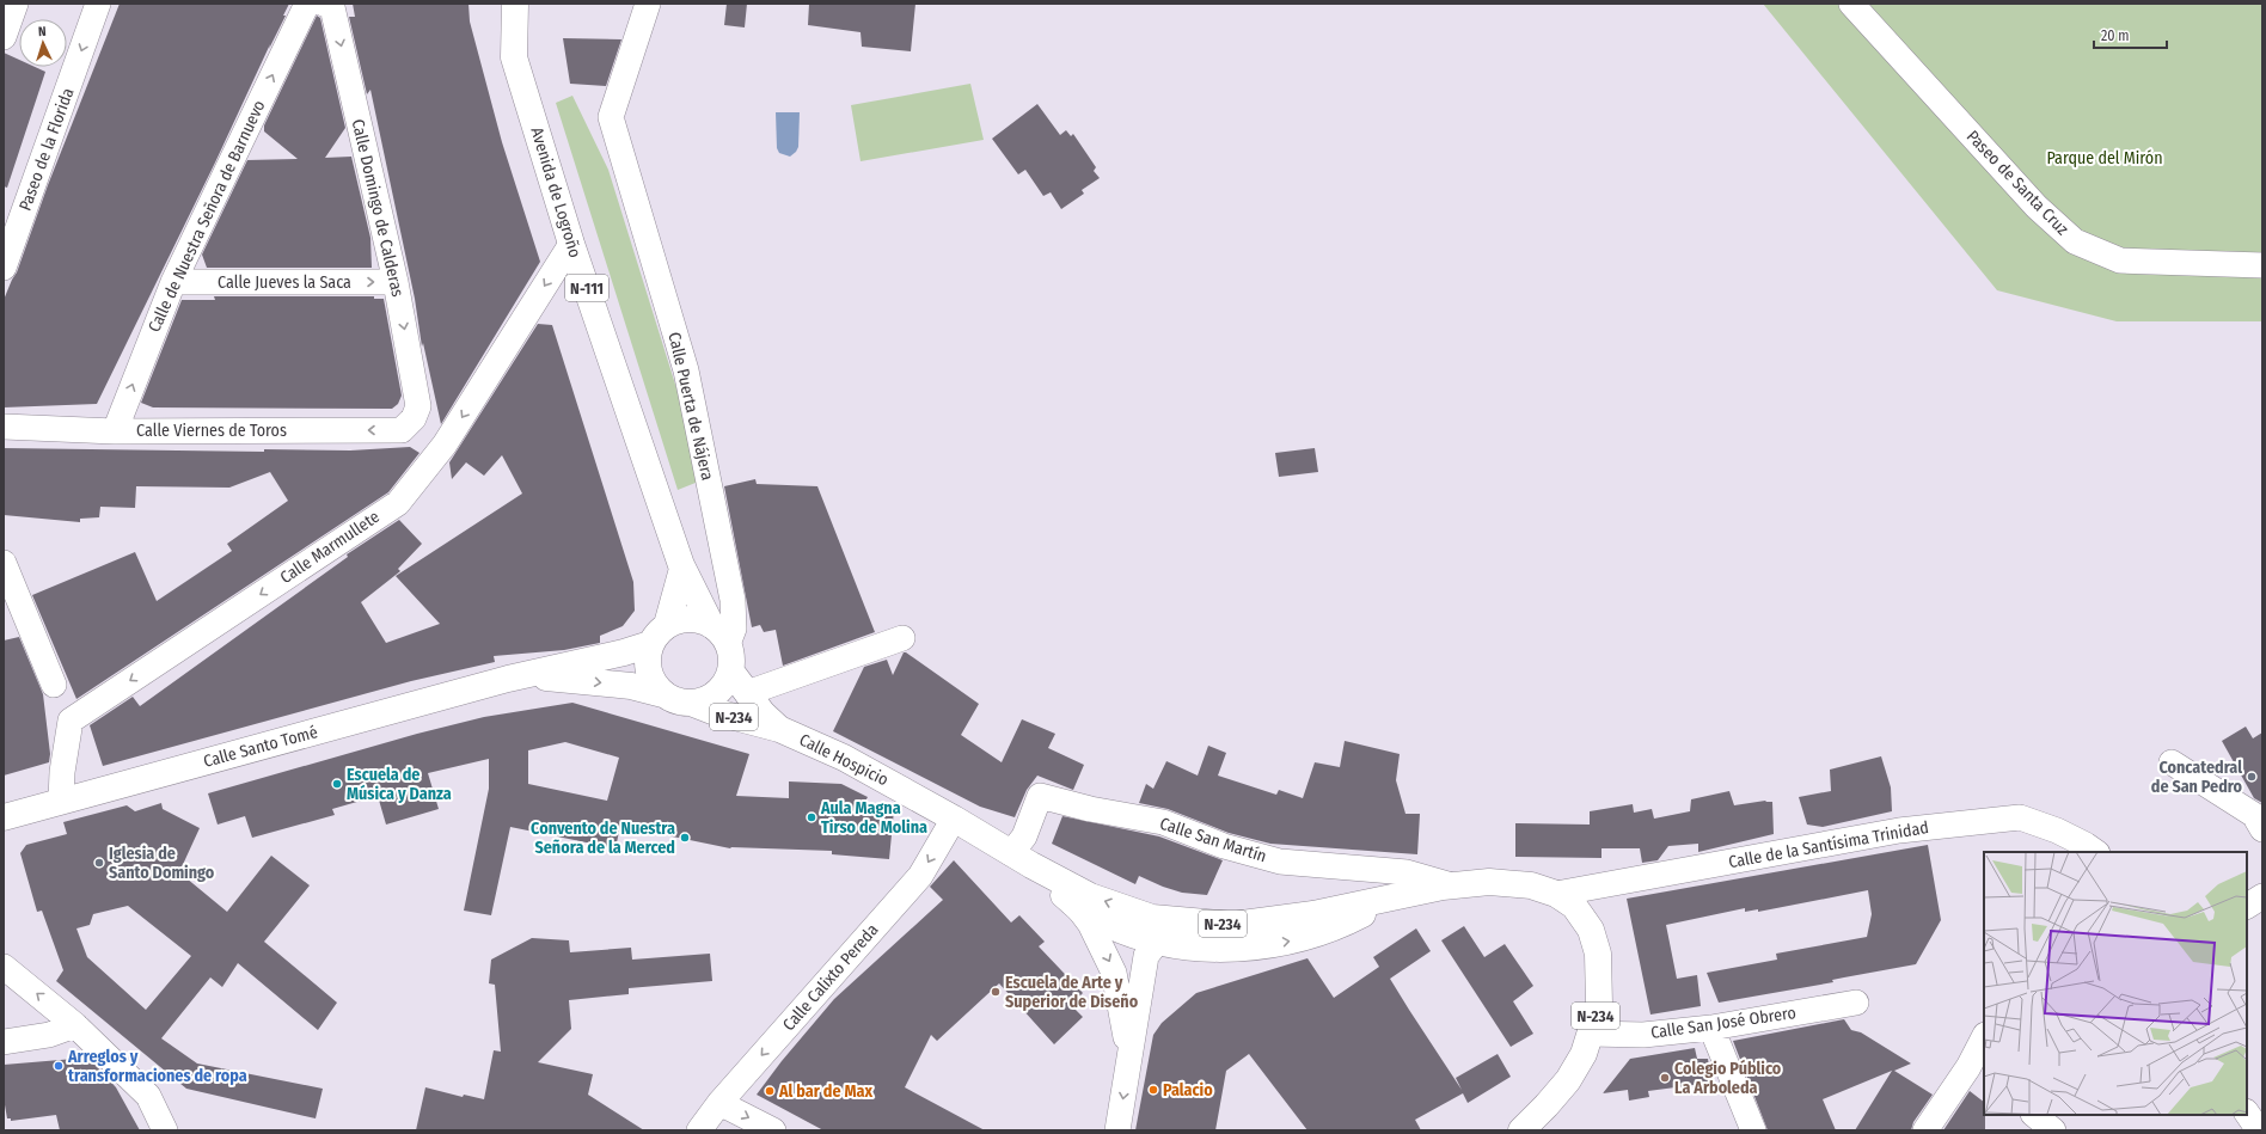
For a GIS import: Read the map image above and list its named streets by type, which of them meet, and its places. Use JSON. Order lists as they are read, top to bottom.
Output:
{
  "streets": {
    "main road": [
      "Avenida de Logroño",
      "N-111",
      "N-234",
      "Calle Santo Tomé",
      "Calle Hospicio"
    ],
    "street": [
      "Paseo de la Florida",
      "Paseo de Santa Cruz",
      "Calle Domingo de Calderas",
      "Calle de Nuestra Señora de Barnuevo",
      "Calle Jueves la Saca",
      "Calle Puerta de Nájera",
      "Calle Viernes de Toros",
      "Calle Marmullete",
      "Calle San Martín",
      "Calle de la Santísima Trinidad",
      "Calle Calixto Pereda",
      "Calle San José Obrero"
    ]
  },
  "crossings": [
    ["Avenida de Logroño", "Calle Puerta de Nájera"],
    ["Avenida de Logroño", "Calle Marmullete"],
    ["Avenida de Logroño", "Calle Santo Tomé"],
    ["Avenida de Logroño", "Calle Hospicio"],
    ["Calle Domingo de Calderas", "Calle Jueves la Saca"],
    ["Calle Domingo de Calderas", "Calle Viernes de Toros"],
    ["Calle de Nuestra Señora de Barnuevo", "Calle Jueves la Saca"],
    ["Calle de Nuestra Señora de Barnuevo", "Calle Viernes de Toros"],
    ["Calle Puerta de Nájera", "Calle Santo Tomé"],
    ["Calle Puerta de Nájera", "Calle Hospicio"],
    ["Calle Marmullete", "Calle Santo Tomé"],
    ["N-234", "Calle Hospicio"],
    ["N-234", "Calle San Martín"],
    ["N-234", "Calle de la Santísima Trinidad"],
    ["N-234", "Calle San José Obrero"],
    ["Calle Santo Tomé", "Calle Hospicio"],
    ["Calle Hospicio", "Calle San Martín"],
    ["Calle Hospicio", "Calle Calixto Pereda"]
  ],
  "one_way": [
    "Paseo de la Florida",
    "Calle Domingo de Calderas",
    "Calle de Nuestra Señora de Barnuevo",
    "Calle Jueves la Saca",
    "Calle Viernes de Toros",
    "Calle Marmullete",
    "Calle Calixto Pereda"
  ],
  "parks": ["Parque del Mirón"],
  "places": [
    "Concatedral de San Pedro",
    "Escuela de Música y Danza",
    "Aula Magna Tirso de Molina",
    "Convento de Nuestra Señora de la Merced",
    "Iglesia de Santo Domingo",
    "Escuela de Arte y Superior de Diseño",
    "Arreglos y transformaciones de ropa",
    "Colegio Público La Arboleda",
    "Palacio",
    "Al bar de Max"
  ],
  "scale_bar": "20 m",
  "north": "top"
}
